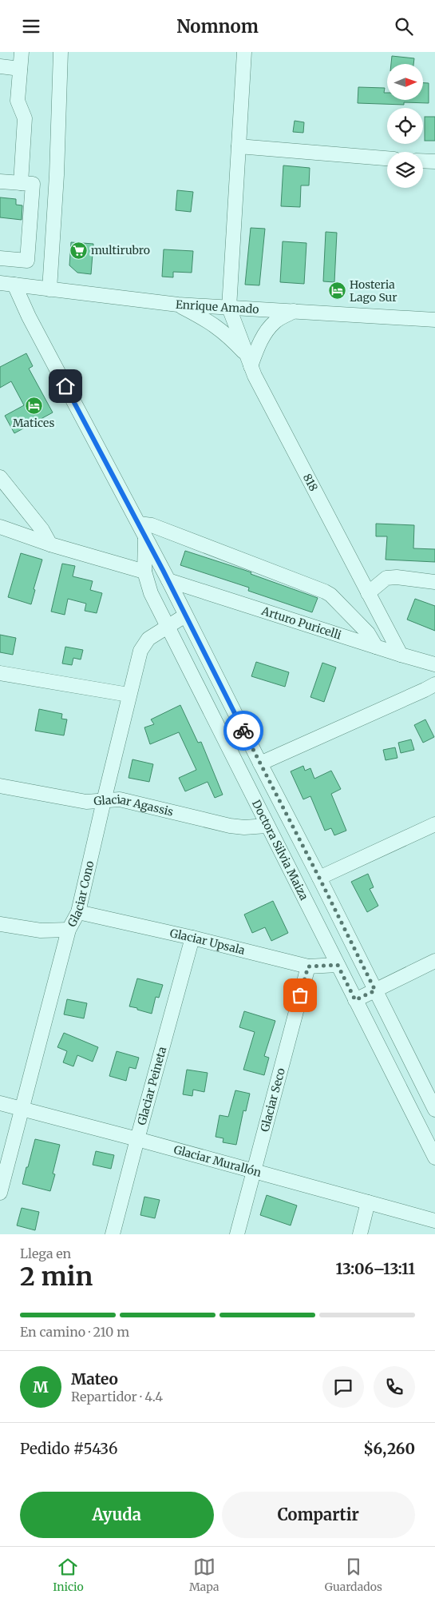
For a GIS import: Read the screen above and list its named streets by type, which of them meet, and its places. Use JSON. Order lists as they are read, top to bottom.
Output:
{
  "streets": {
    "street": [
      "Enrique Amado",
      "818",
      "Arturo Puricelli",
      "Glaciar Agassis",
      "Doctora Silvia Maiza",
      "Glaciar Cono",
      "Glaciar Upsala",
      "Glaciar Peineta",
      "Glaciar Seco",
      "Glaciar Murallón"
    ]
  },
  "crossings": [
    ["Enrique Amado", "818"],
    ["Enrique Amado", "Doctora Silvia Maiza"],
    ["818", "Arturo Puricelli"],
    ["Arturo Puricelli", "Doctora Silvia Maiza"],
    ["Glaciar Agassis", "Doctora Silvia Maiza"],
    ["Glaciar Agassis", "Glaciar Cono"],
    ["Doctora Silvia Maiza", "Glaciar Cono"],
    ["Doctora Silvia Maiza", "Glaciar Upsala"],
    ["Glaciar Cono", "Glaciar Upsala"],
    ["Glaciar Cono", "Glaciar Murallón"],
    ["Glaciar Upsala", "Glaciar Peineta"],
    ["Glaciar Upsala", "Glaciar Seco"],
    ["Glaciar Peineta", "Glaciar Murallón"],
    ["Glaciar Seco", "Glaciar Murallón"]
  ],
  "places": {
    "supermarket": ["multirubro"],
    "hotel": ["Hosteria Lago Sur", "Matices"]
  },
  "north": "right",
  "page": {
    "header": "Nomnom",
    "heading": ["2 min", "Llega en", "13:06–13:11"],
    "panel": [
      "Mateo",
      "Repartidor · 4.4",
      "Pedido #5436",
      "$6,260"
    ],
    "bar": "En camino · 210 m",
    "round": "M",
    "buttons": ["Ayuda", "Compartir"],
    "tabs": ["Inicio", "Mapa", "Guardados"]
  }
}
